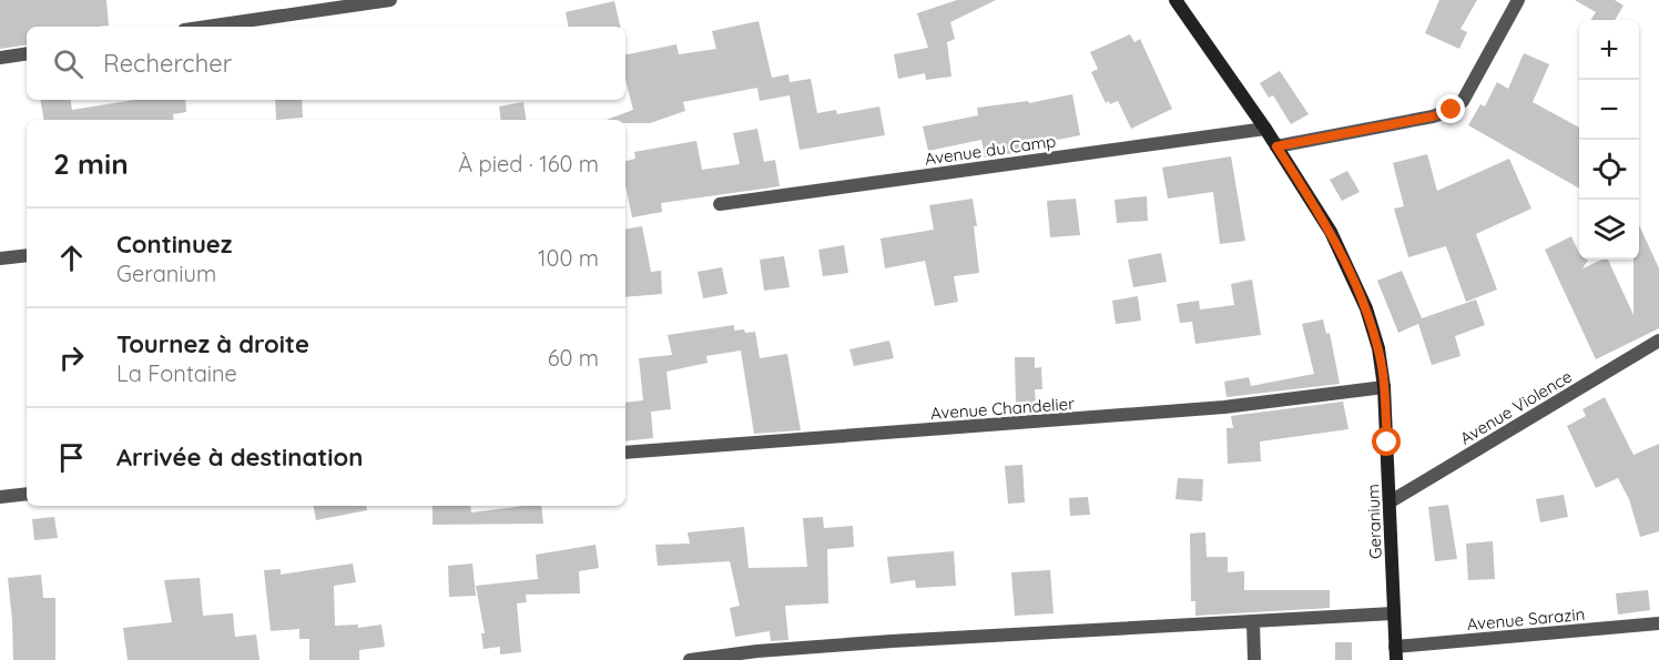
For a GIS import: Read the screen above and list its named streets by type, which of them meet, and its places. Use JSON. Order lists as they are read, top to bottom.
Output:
{
  "streets": {
    "street": [
      "Avenue du Camp",
      "Avenue Violence",
      "Avenue Chandelier",
      "Geranium",
      "Avenue Sarazin"
    ]
  },
  "crossings": [
    ["Avenue du Camp", "Geranium"],
    ["Avenue Violence", "Geranium"],
    ["Avenue Chandelier", "Geranium"],
    ["Geranium", "Avenue Sarazin"]
  ],
  "page": {
    "map_buttons": ["+", "−"],
    "search": "Rechercher",
    "heading": ["2 min", "À pied · 160 m"],
    "list": [
      ["Continuez", "Geranium", "100 m"],
      ["Tournez à droite", "La Fontaine", "60 m"],
      "Arrivée à destination"
    ]
  }
}
